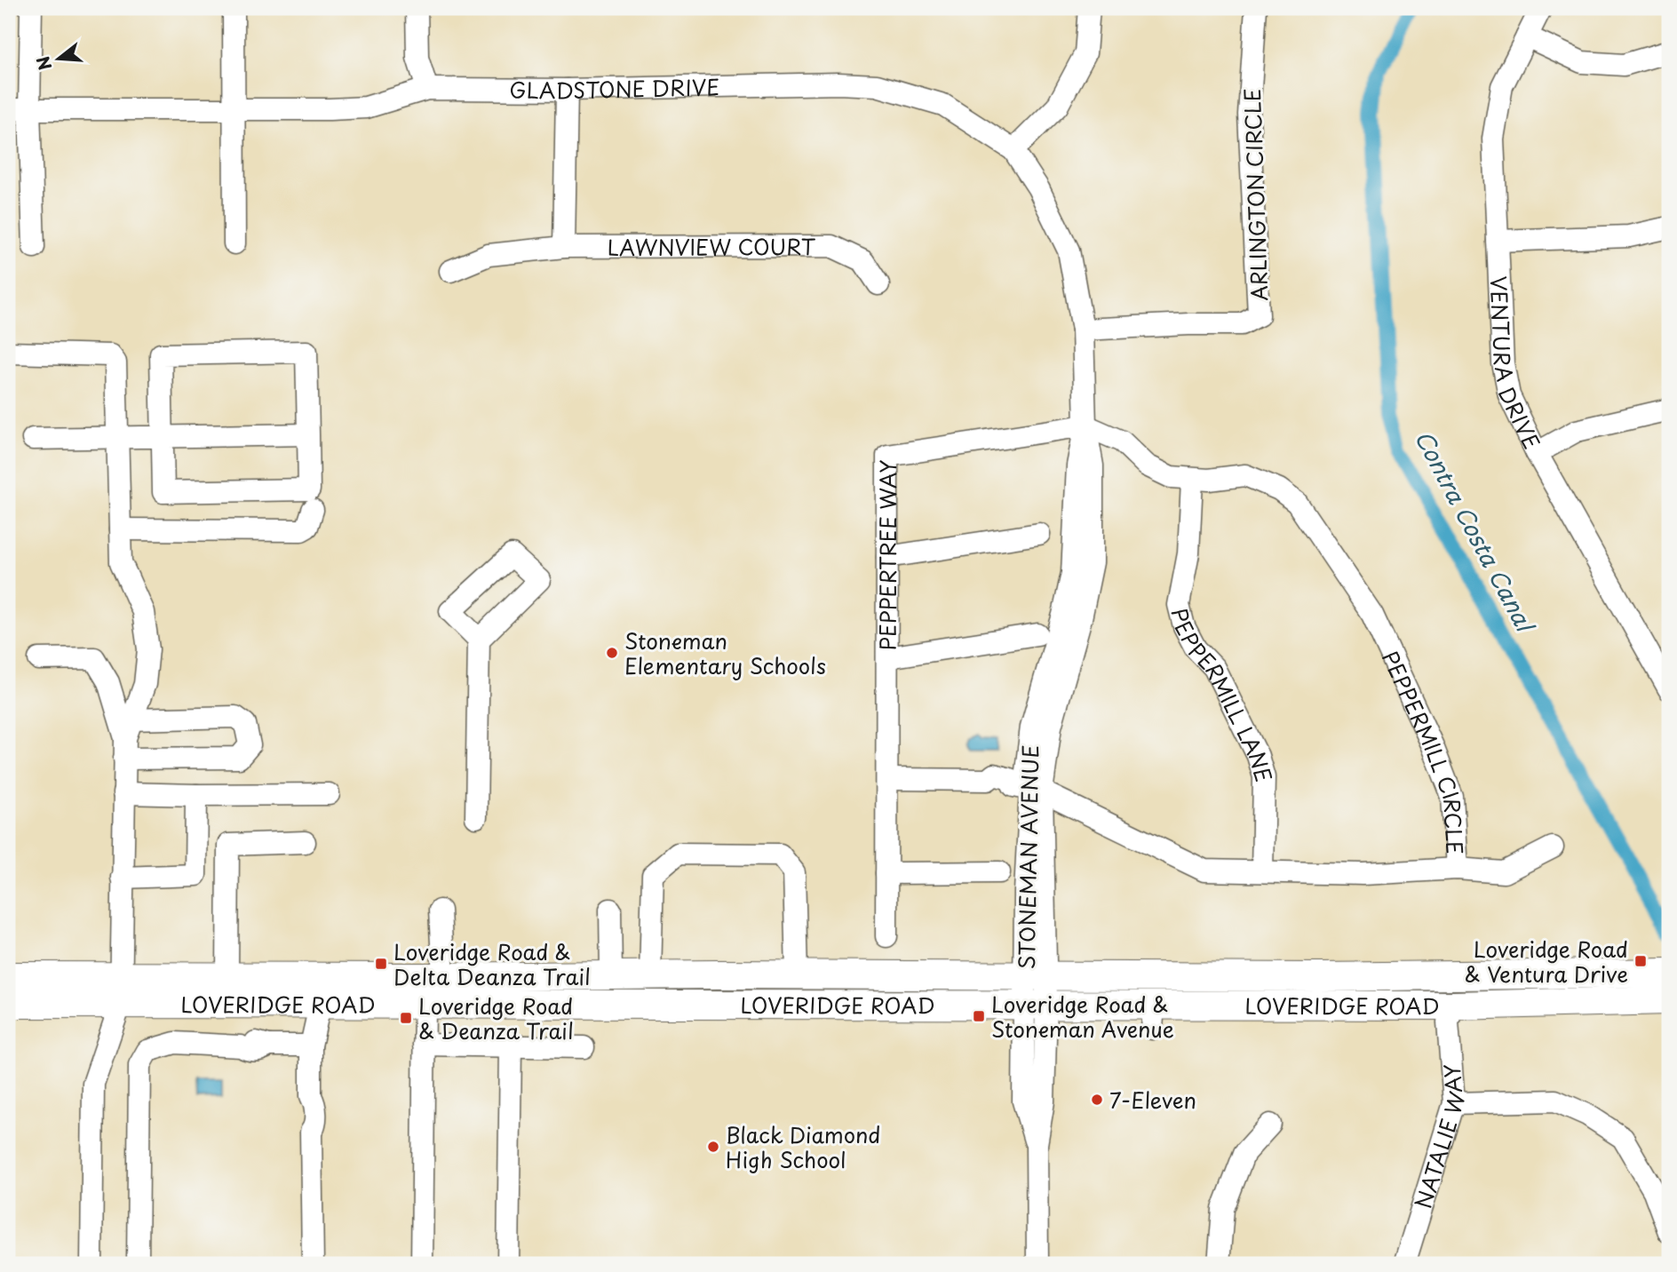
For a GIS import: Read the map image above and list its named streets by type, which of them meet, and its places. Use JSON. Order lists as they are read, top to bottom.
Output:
{
  "streets": {
    "main road": ["LOVERIDGE ROAD"],
    "street": [
      "GLADSTONE DRIVE",
      "ARLINGTON CIRCLE",
      "LAWNVIEW COURT",
      "VENTURA DRIVE",
      "PEPPERTREE WAY",
      "PEPPERMILL LANE",
      "PEPPERMILL CIRCLE",
      "STONEMAN AVENUE",
      "NATALIE WAY"
    ]
  },
  "crossings": [
    ["GLADSTONE DRIVE", "ARLINGTON CIRCLE"],
    ["GLADSTONE DRIVE", "STONEMAN AVENUE"],
    ["ARLINGTON CIRCLE", "STONEMAN AVENUE"],
    ["PEPPERTREE WAY", "PEPPERMILL CIRCLE"],
    ["PEPPERTREE WAY", "STONEMAN AVENUE"],
    ["PEPPERMILL LANE", "PEPPERMILL CIRCLE"],
    ["PEPPERMILL CIRCLE", "STONEMAN AVENUE"],
    ["STONEMAN AVENUE", "LOVERIDGE ROAD"],
    ["LOVERIDGE ROAD", "NATALIE WAY"]
  ],
  "water": ["Contra Costa Canal"],
  "places": {
    "other": ["Stoneman Elementary Schools", "7-Eleven", "Black Diamond High School"],
    "transit": [
      "Loveridge Road & Ventura Drive",
      "Loveridge Road & Delta Deanza Trail",
      "Loveridge Road & Stoneman Avenue",
      "Loveridge Road & Deanza Trail"
    ]
  },
  "north": "left"
}
